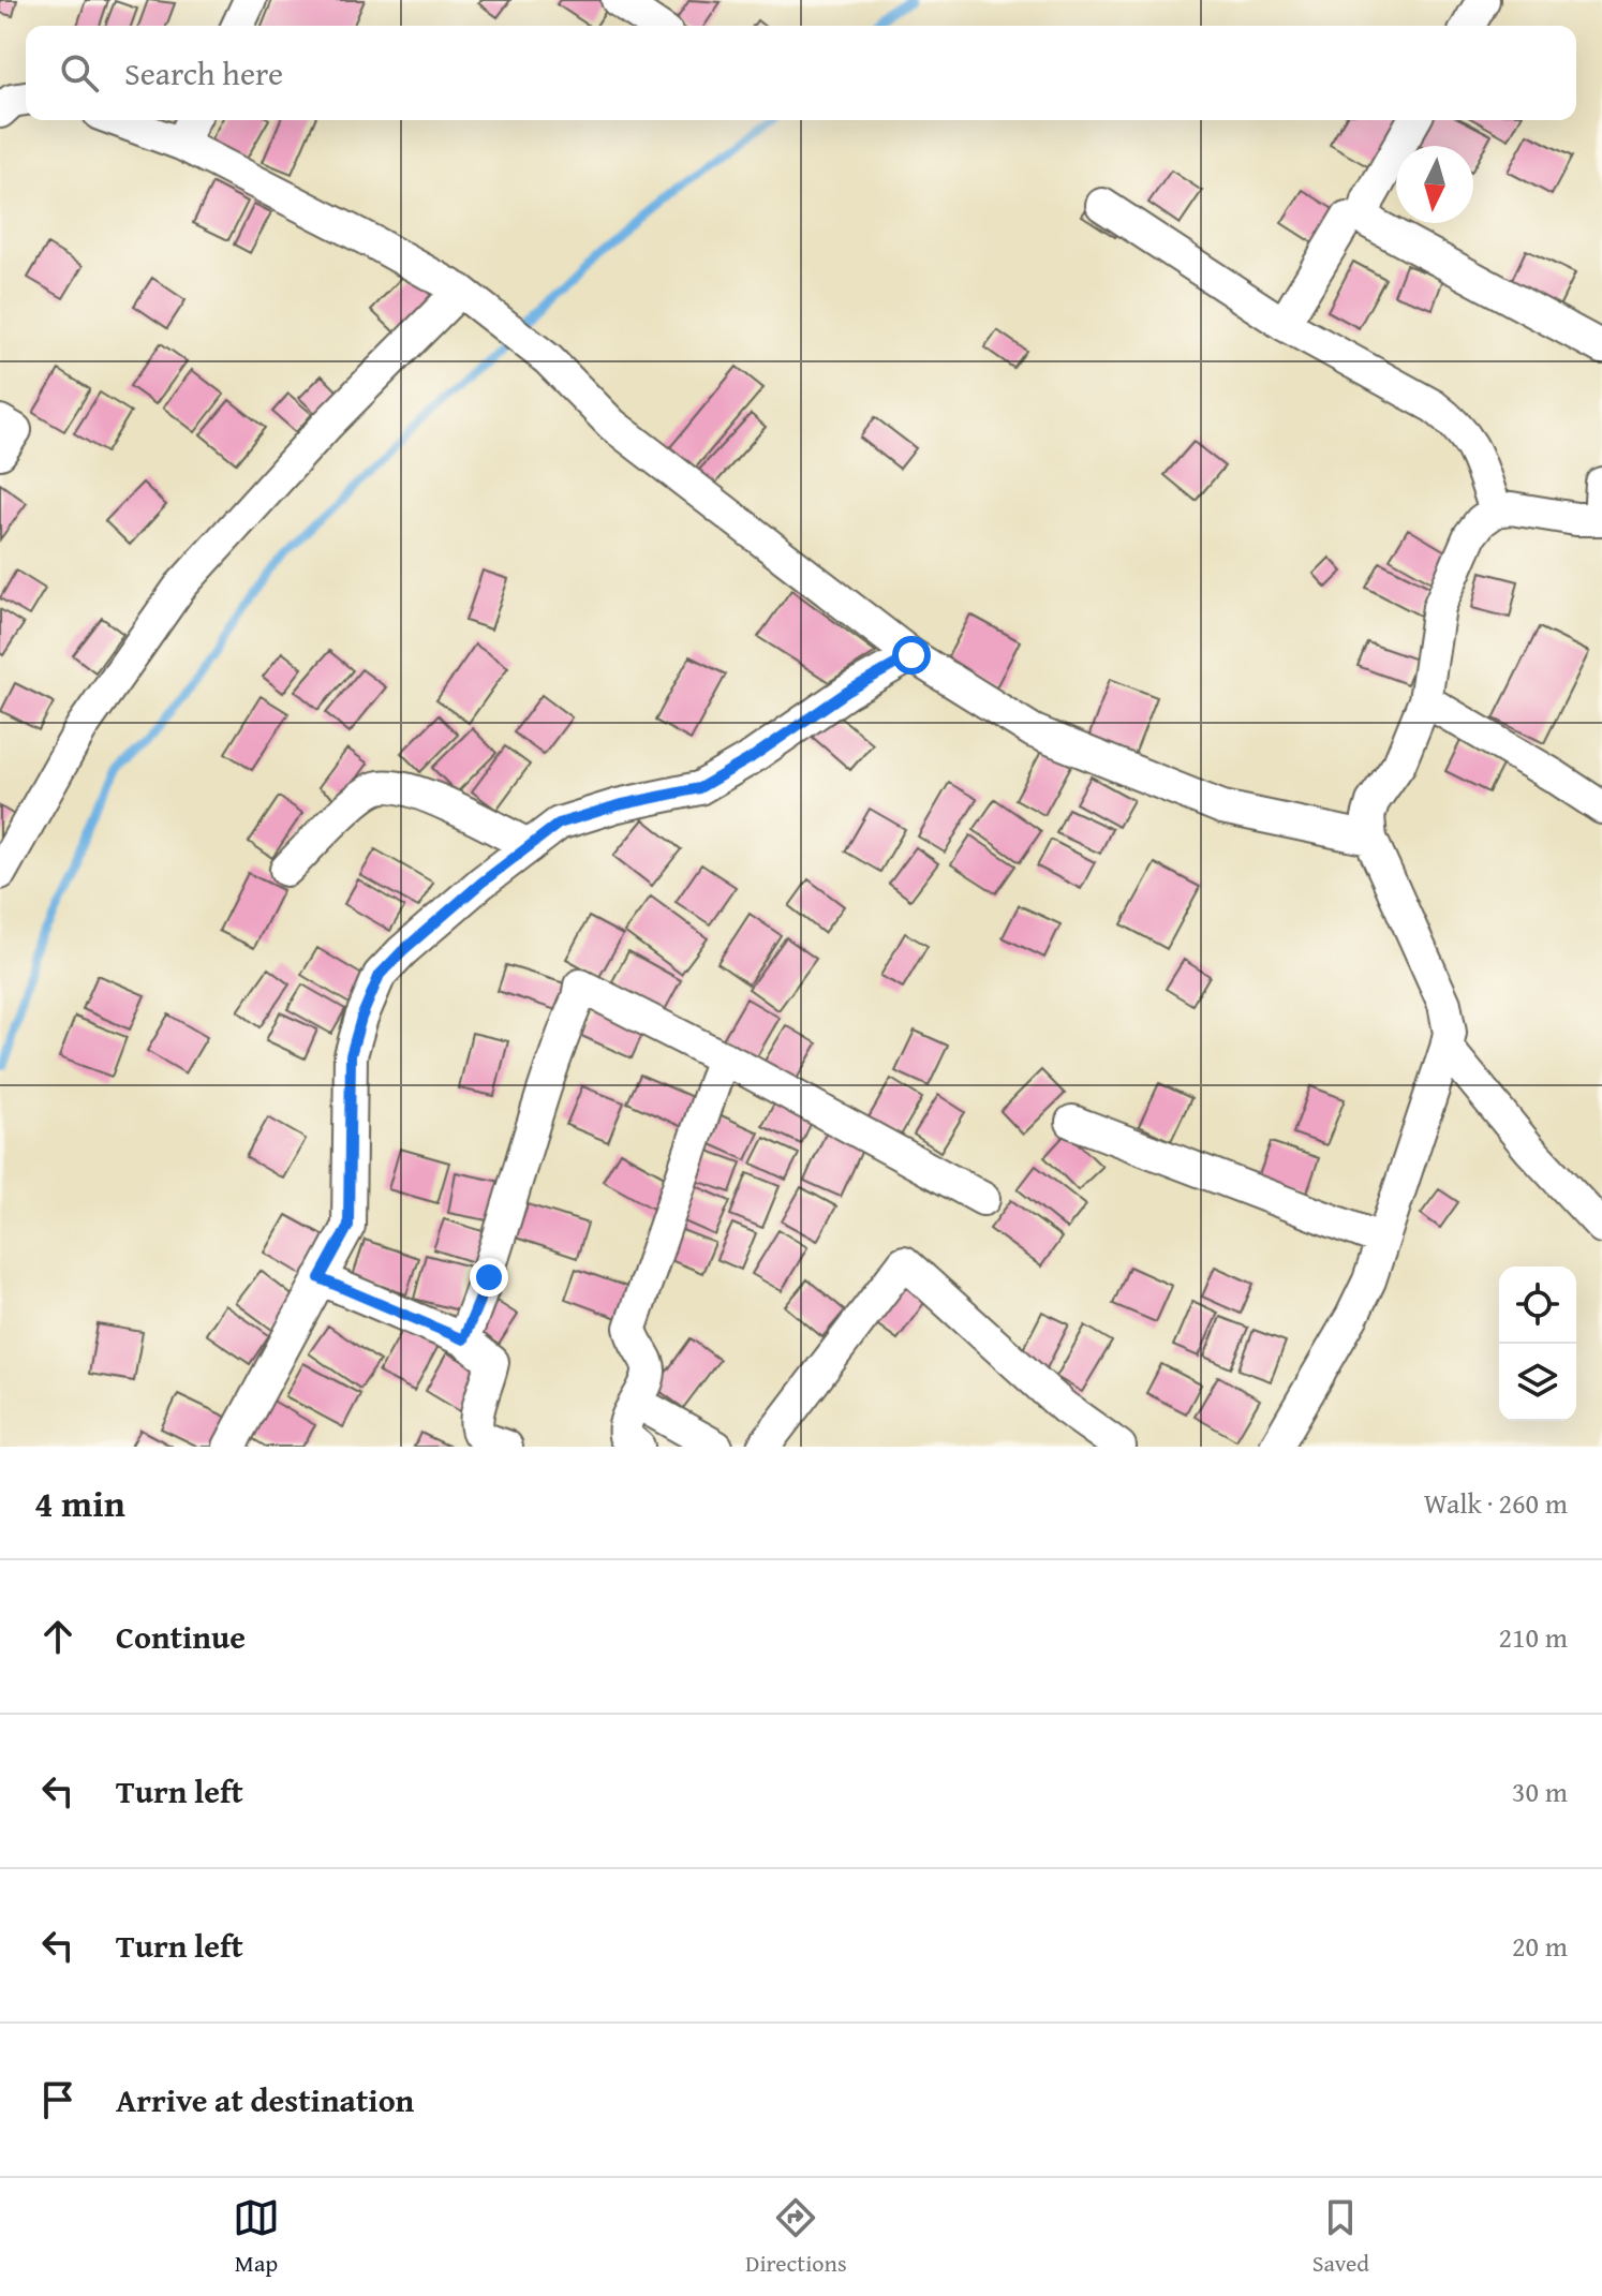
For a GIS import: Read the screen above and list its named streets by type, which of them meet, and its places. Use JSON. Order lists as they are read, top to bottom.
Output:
{
  "north": "bottom",
  "page": {
    "search": "Search here",
    "heading": ["4 min", "Walk · 260 m"],
    "list": [
      ["Continue", "210 m"],
      ["Turn left", "30 m"],
      ["Turn left", "20 m"],
      "Arrive at destination"
    ],
    "nav": ["Map", "Directions", "Saved"]
  }
}
